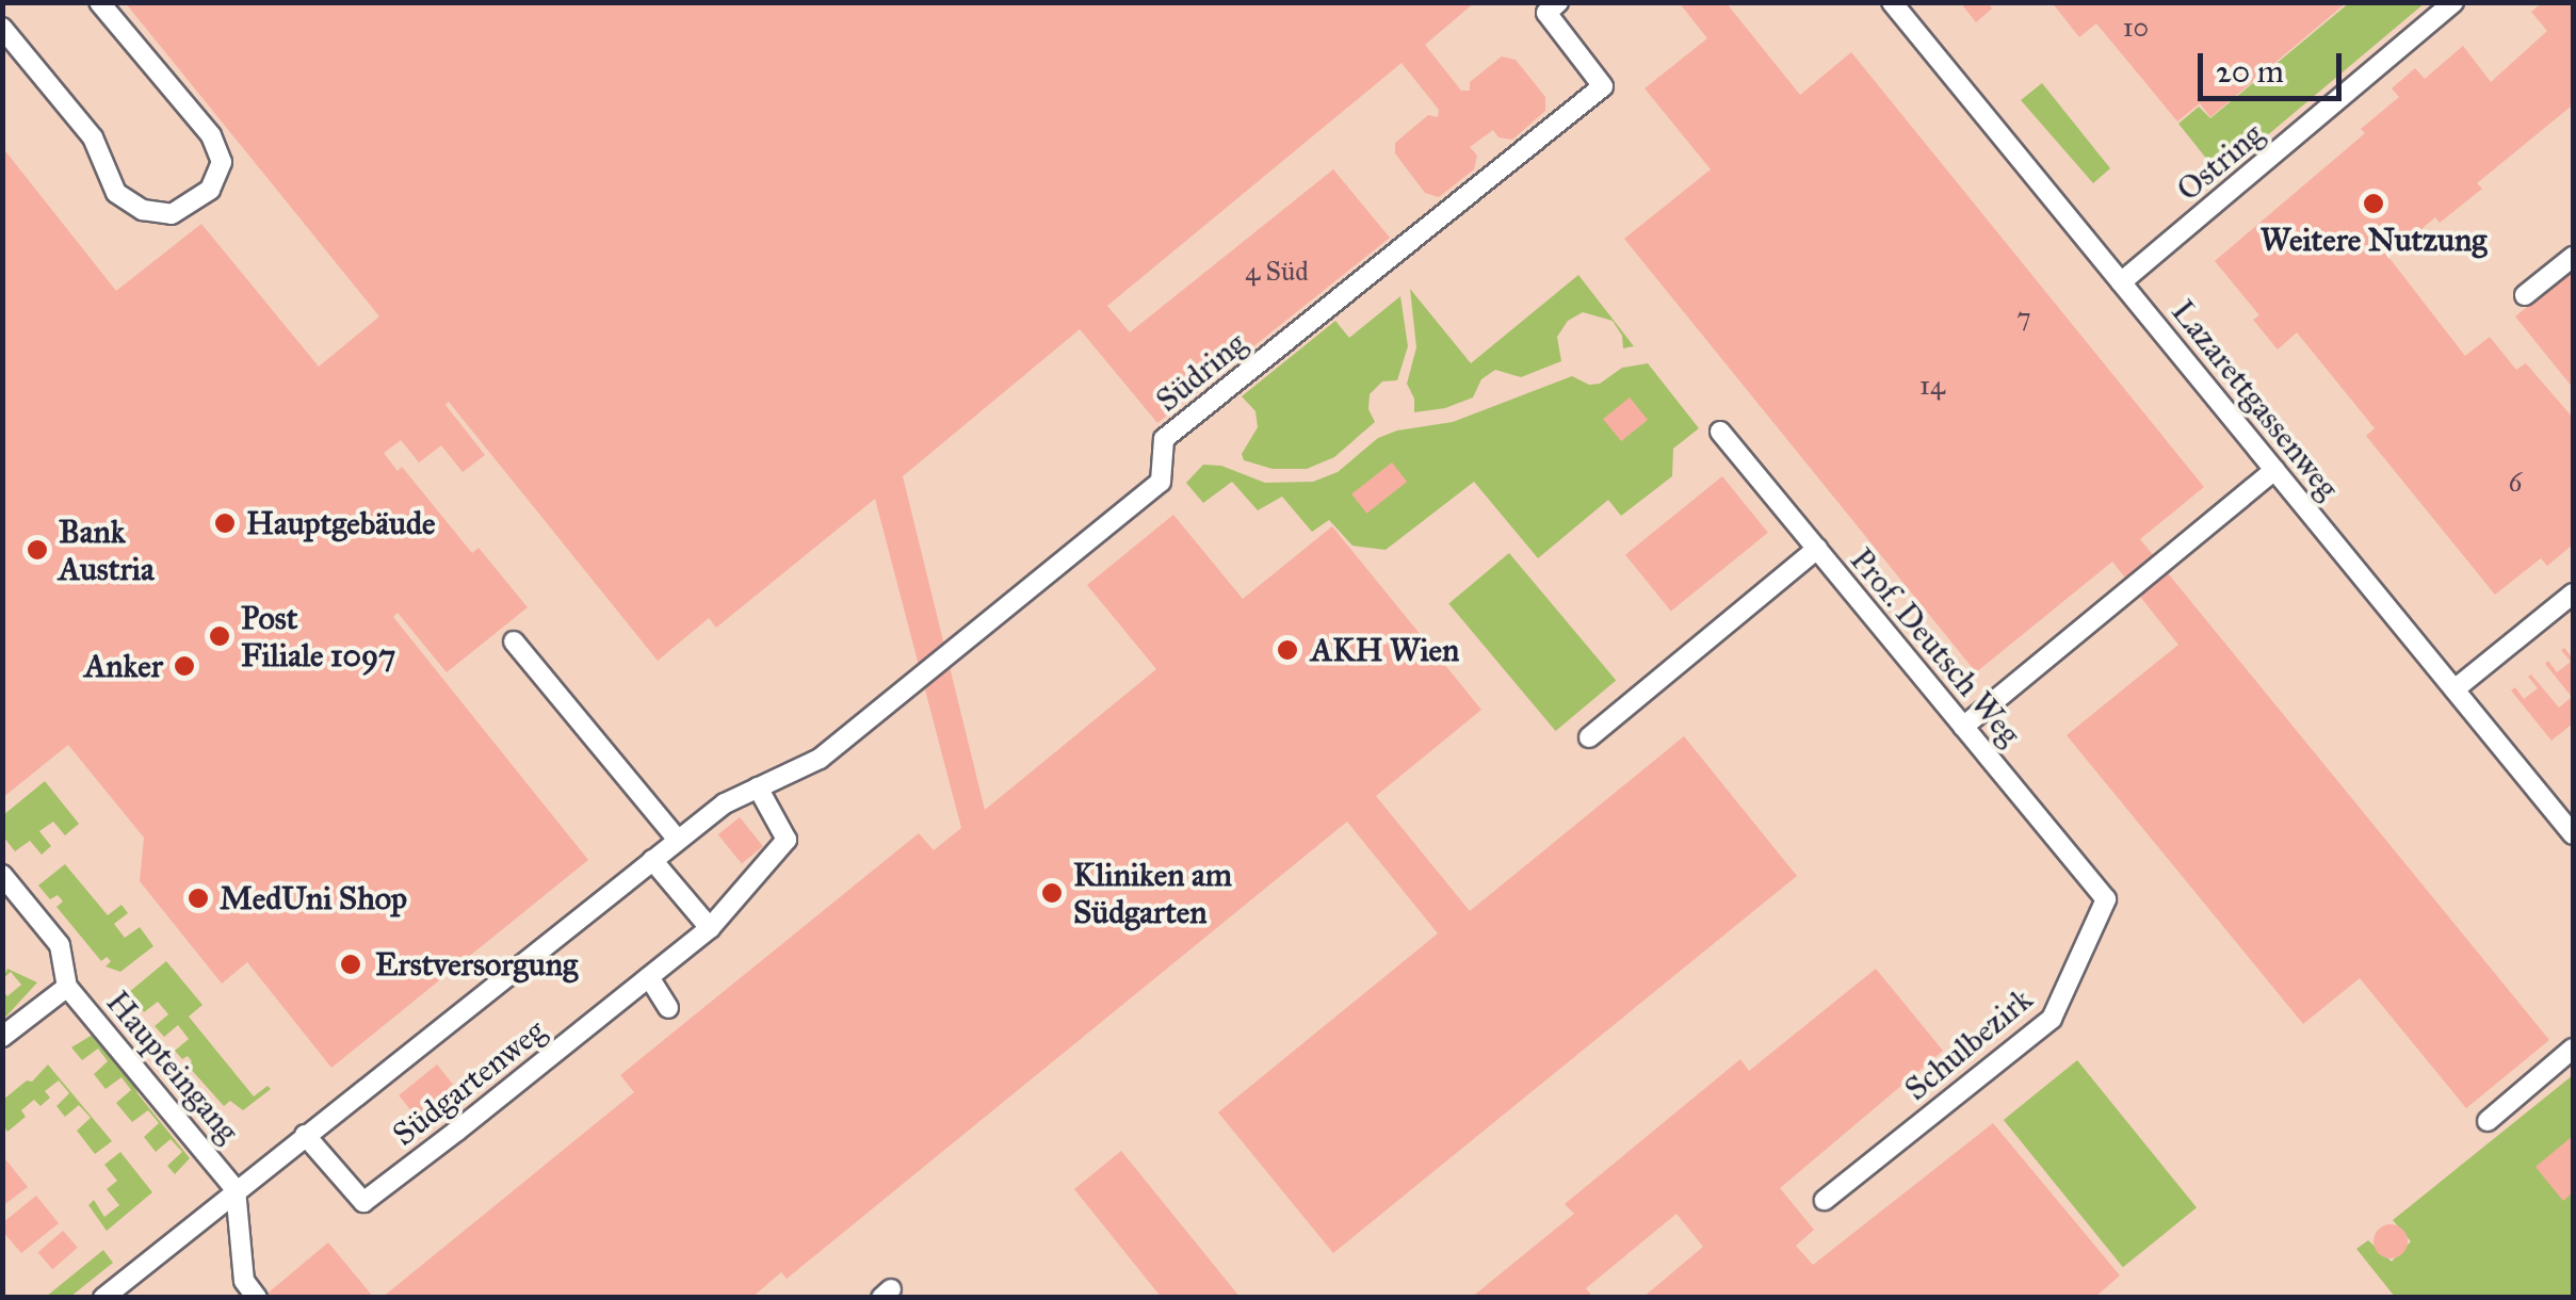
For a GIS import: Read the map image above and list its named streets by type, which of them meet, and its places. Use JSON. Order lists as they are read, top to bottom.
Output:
{
  "streets": {
    "lane": [
      "Ostring",
      "Südring",
      "Lazarettgassenweg",
      "Prof. Deutsch Weg",
      "Schulbezirk",
      "Haupteingang",
      "Südgartenweg"
    ]
  },
  "crossings": [
    ["Ostring", "Lazarettgassenweg"],
    ["Südring", "Südgartenweg"],
    ["Prof. Deutsch Weg", "Schulbezirk"],
    ["Haupteingang", "Südgartenweg"]
  ],
  "places": [
    "Weitere Nutzung",
    "Hauptgebäude",
    "Bank Austria",
    "Post Filiale 1097",
    "AKH Wien",
    "Anker",
    "Kliniken am Südgarten",
    "MedUni Shop",
    "Erstversorgung"
  ],
  "house_numbers": [
    "10",
    "4 Süd",
    "7",
    "14",
    "6"
  ],
  "scale_bar": "20 m"
}
